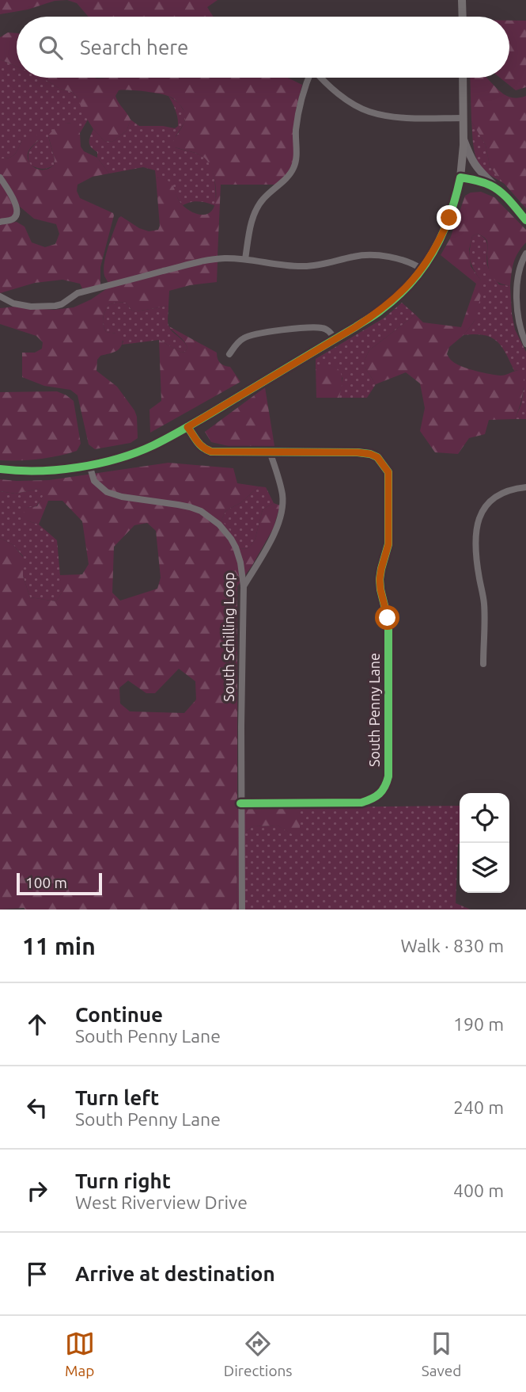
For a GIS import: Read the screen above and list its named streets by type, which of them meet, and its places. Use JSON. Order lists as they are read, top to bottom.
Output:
{
  "streets": {
    "street": ["South Schilling Loop", "South Penny Lane"]
  },
  "crossings": [
    ["South Schilling Loop", "South Penny Lane"]
  ],
  "scale_bar": "100 m",
  "page": {
    "search": "Search here",
    "scale": "100 m",
    "heading": ["11 min", "Walk · 830 m"],
    "list": [
      ["Continue", "South Penny Lane", "190 m"],
      ["Turn left", "South Penny Lane", "240 m"],
      ["Turn right", "West Riverview Drive", "400 m"],
      "Arrive at destination"
    ],
    "nav": ["Map", "Directions", "Saved"]
  }
}
